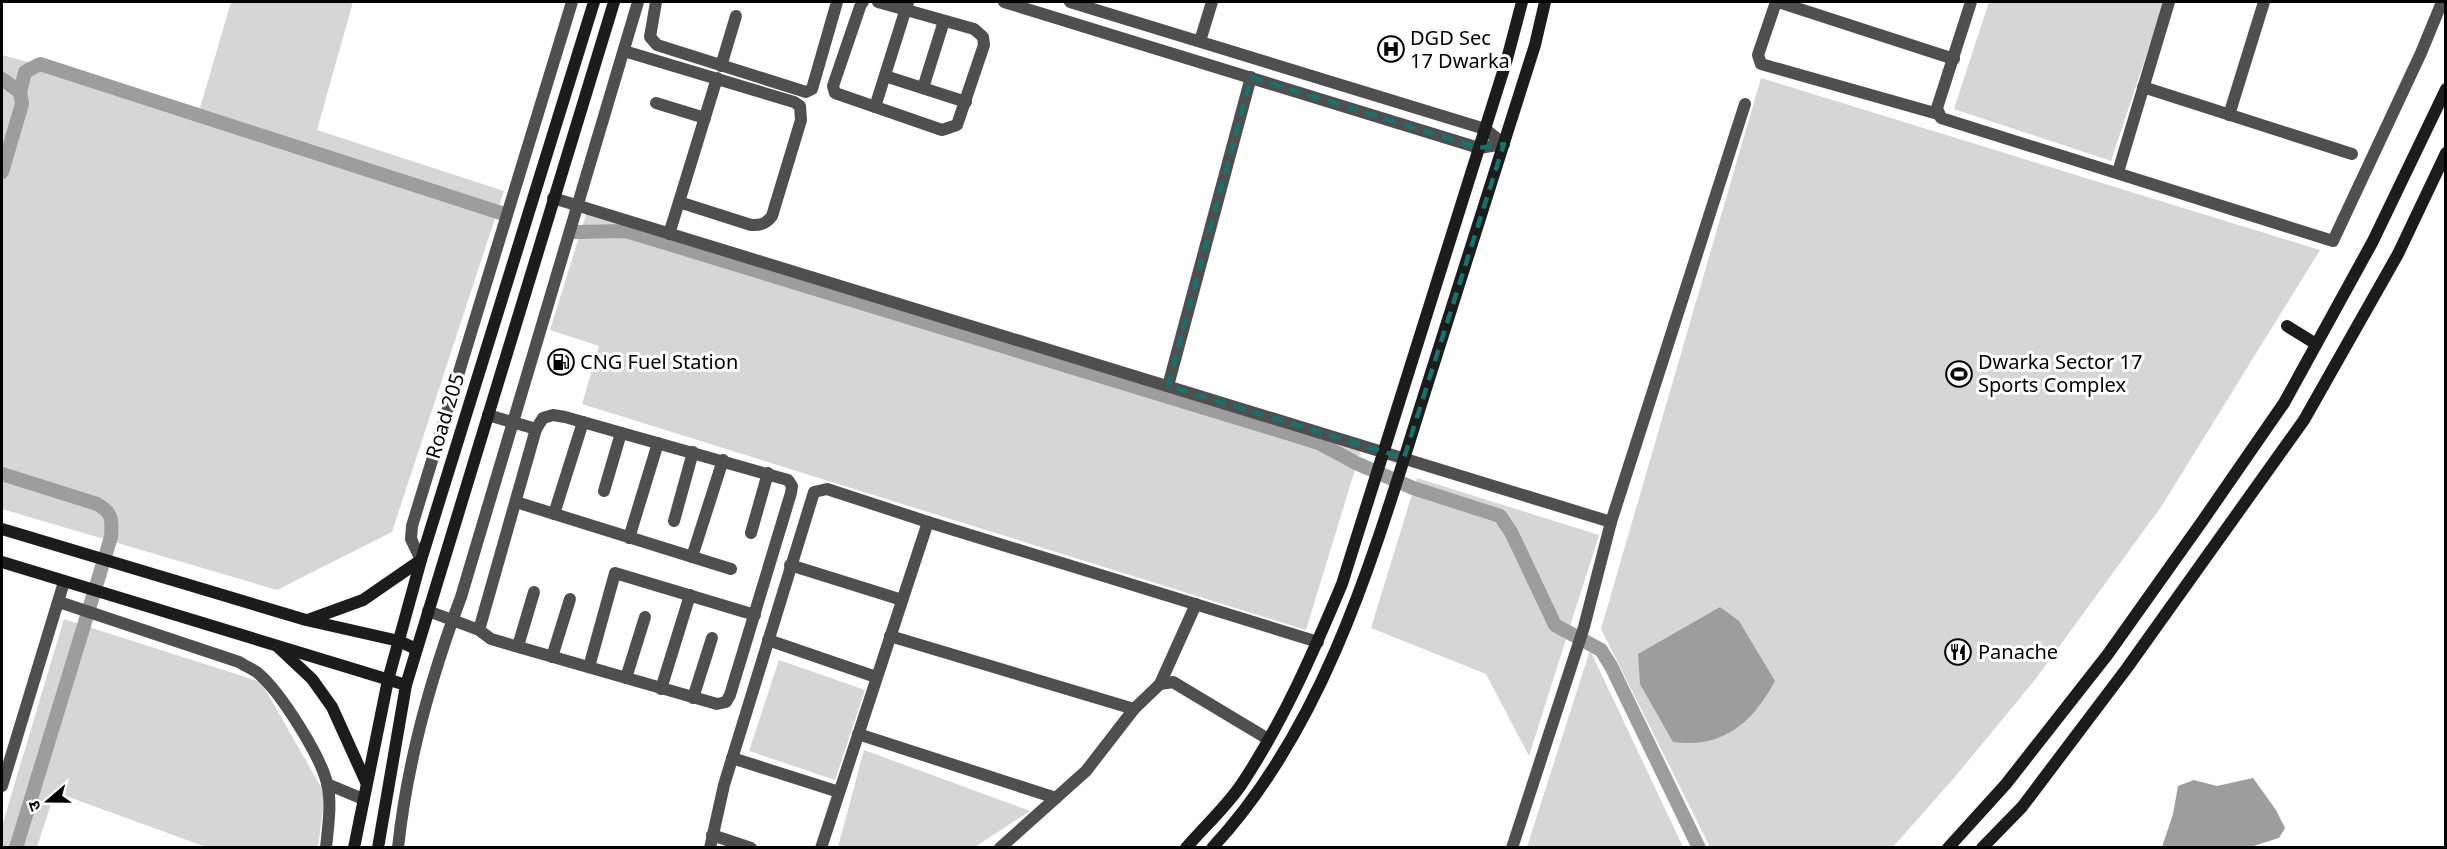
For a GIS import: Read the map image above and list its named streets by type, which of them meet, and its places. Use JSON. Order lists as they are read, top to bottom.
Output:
{
  "streets": {
    "main road": ["Road 205"]
  },
  "places": {
    "hospital": ["DGD Sec 17 Dwarka"],
    "fuel station": ["CNG Fuel Station"],
    "sports": ["Dwarka Sector 17 Sports Complex"],
    "restaurant": ["Panache"]
  },
  "north": "left"
}
